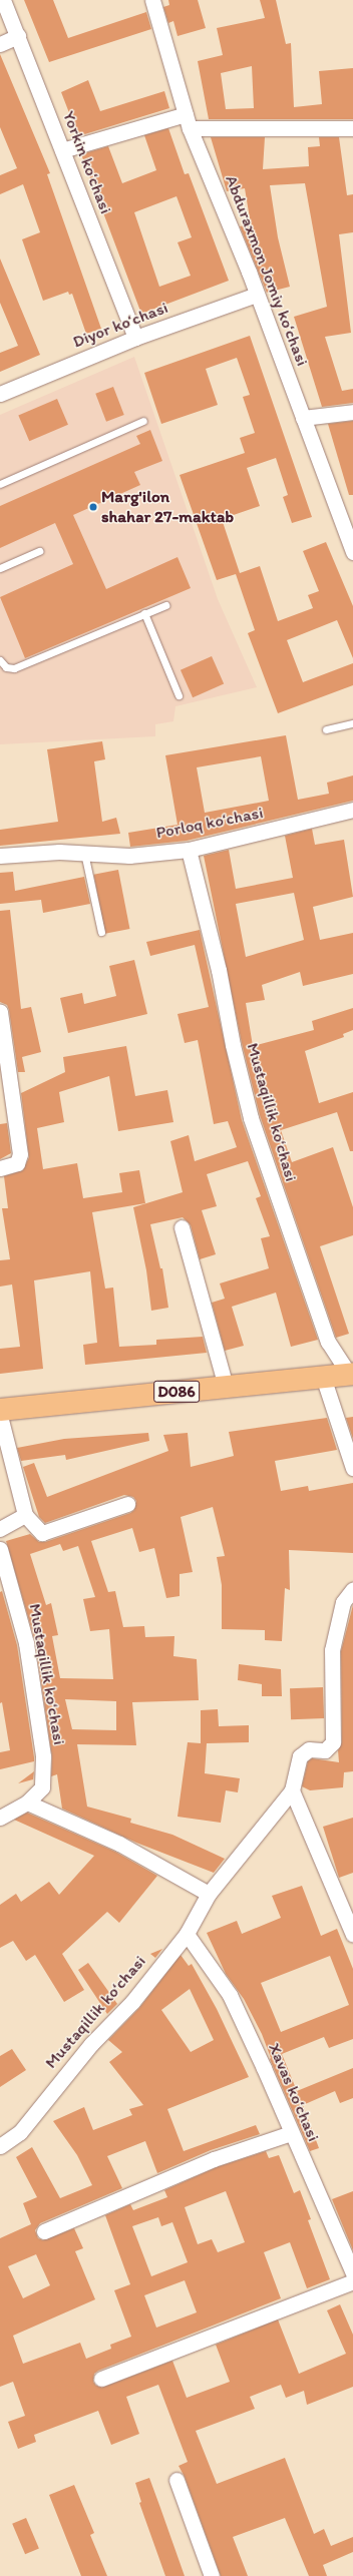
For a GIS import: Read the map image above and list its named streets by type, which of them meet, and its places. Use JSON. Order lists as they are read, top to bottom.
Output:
{
  "streets": {
    "main road": ["D086"],
    "street": [
      "Yorkin koʻchasi",
      "Abduraxmon Jomiy koʻchasi",
      "Diyor koʻchasi",
      "Porloq koʻchasi",
      "Mustaqillik ko‘chasi",
      "Xavas koʻchasi"
    ]
  },
  "crossings": [
    ["Yorkin koʻchasi", "Diyor koʻchasi"],
    ["Abduraxmon Jomiy koʻchasi", "Diyor koʻchasi"],
    ["Porloq koʻchasi", "Mustaqillik ko‘chasi"],
    ["Mustaqillik ko‘chasi", "D086"],
    ["Mustaqillik ko‘chasi", "Xavas koʻchasi"]
  ],
  "places": ["Marg'ilon shahar 27-maktab"]
}
